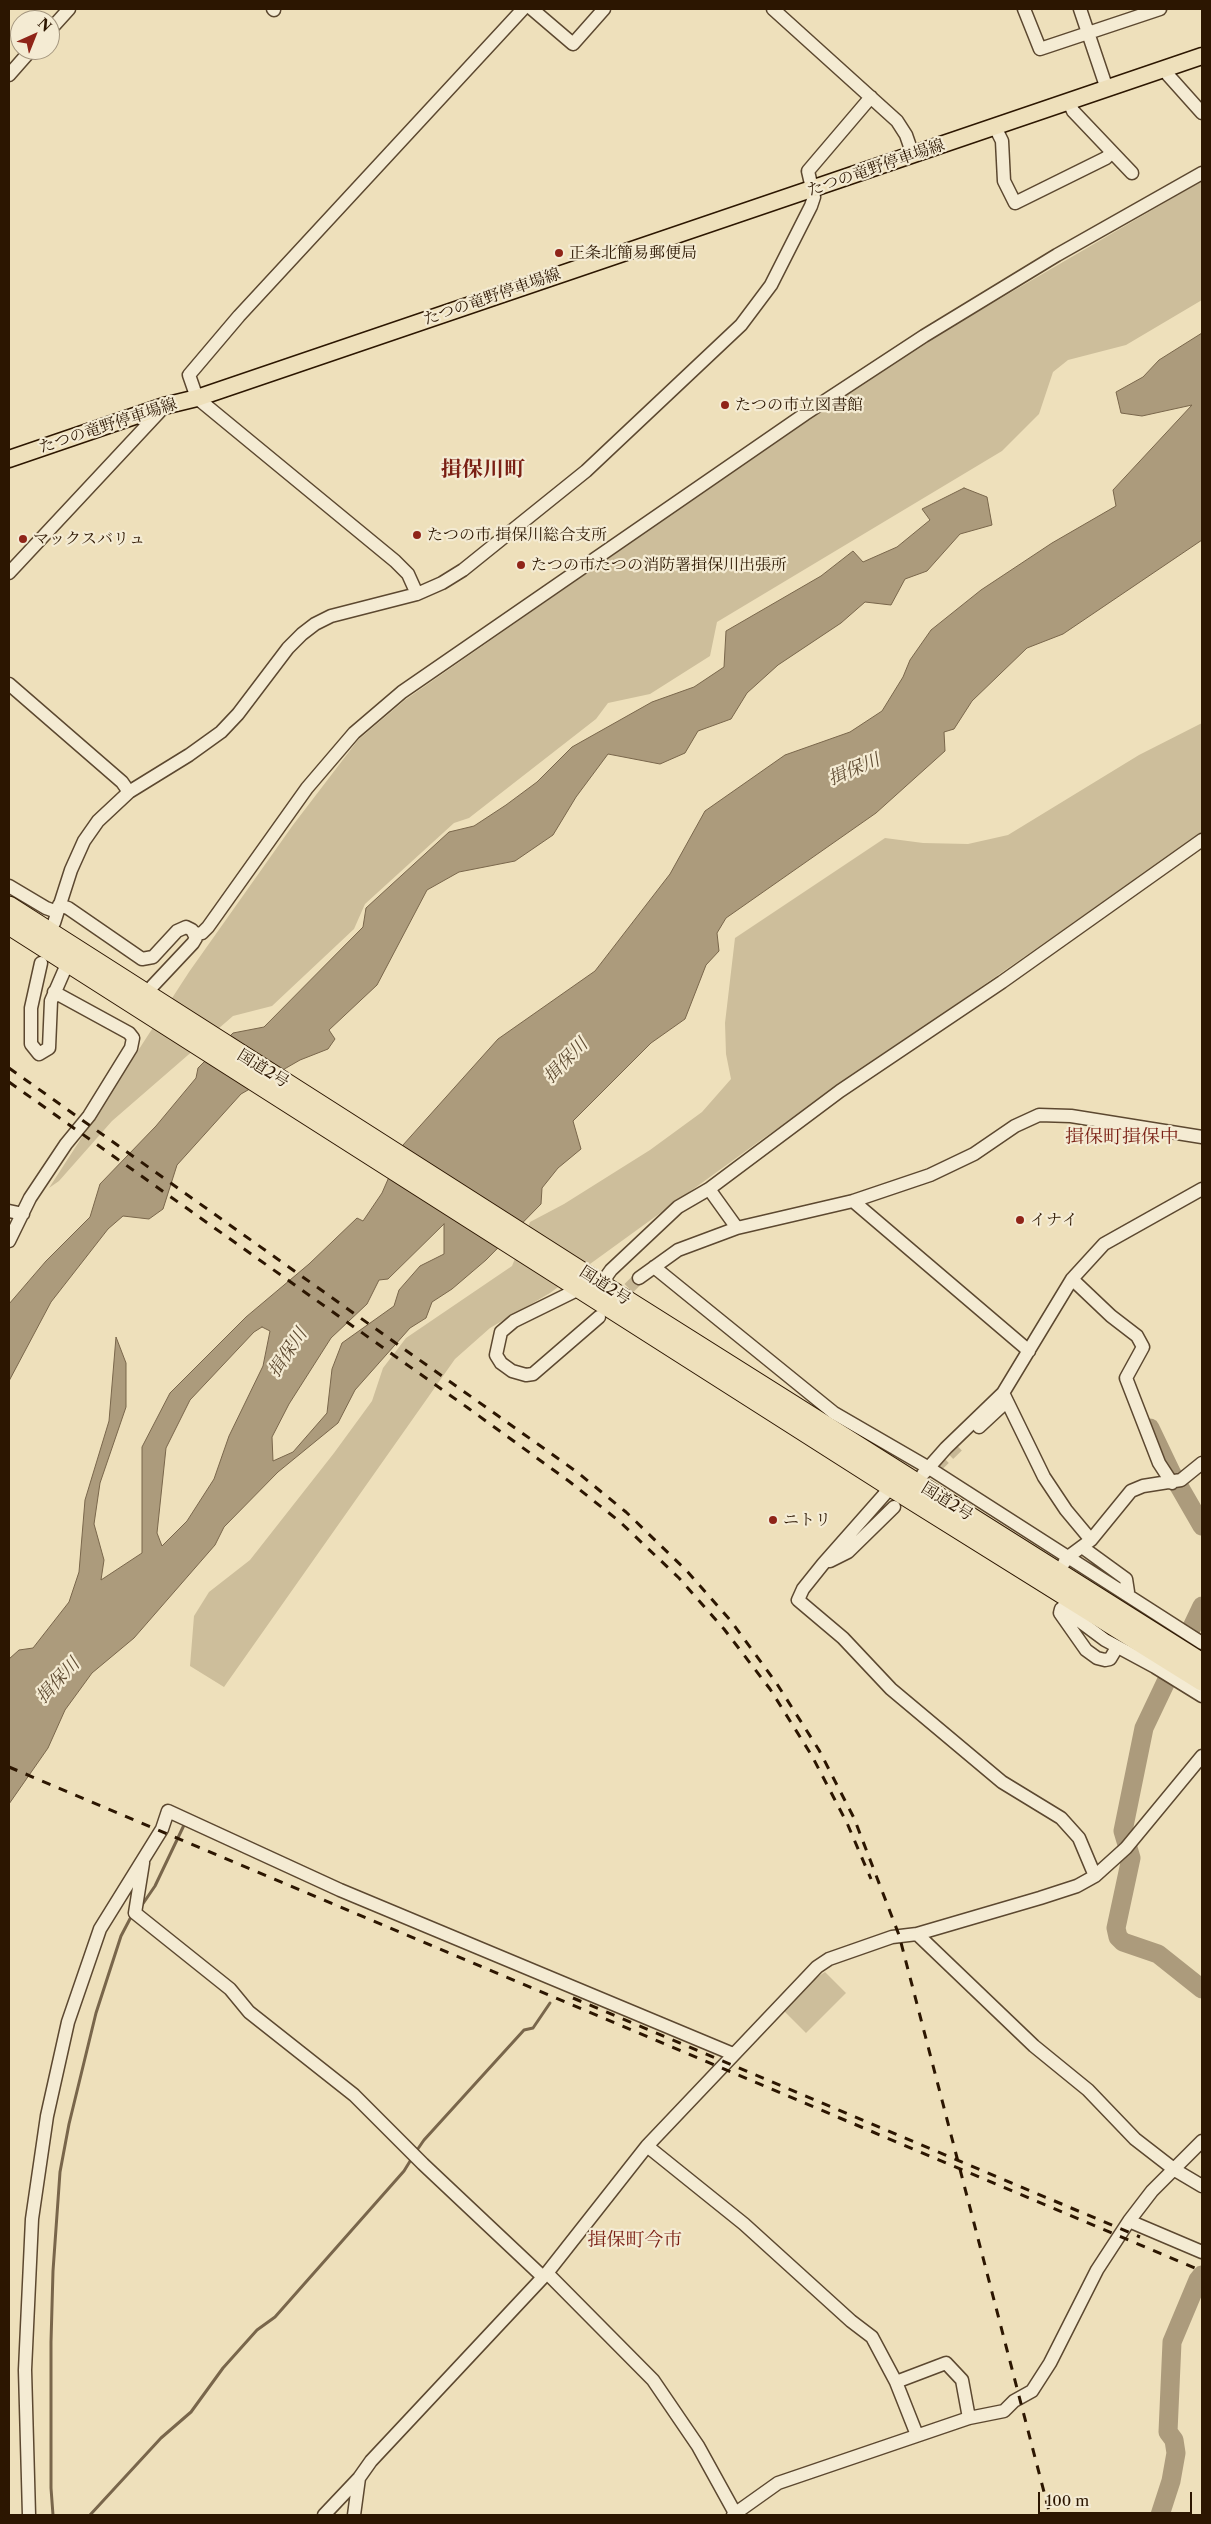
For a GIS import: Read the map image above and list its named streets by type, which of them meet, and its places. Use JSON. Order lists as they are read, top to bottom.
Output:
{
  "streets": {
    "highway": ["国道2号"],
    "main road": ["たつの竜野停車場線"]
  },
  "districts": ["揖保川町", "揖保町揖保中", "揖保町今市"],
  "water": ["揖保川"],
  "places": [
    "正条北簡易郵便局",
    "たつの市立図書館",
    "たつの市 揖保川総合支所",
    "マックスバリュ",
    "たつの市たつの消防署揖保川出張所",
    "イナイ",
    "ニトリ"
  ],
  "scale_bar": "100 m",
  "north": "top right"
}
